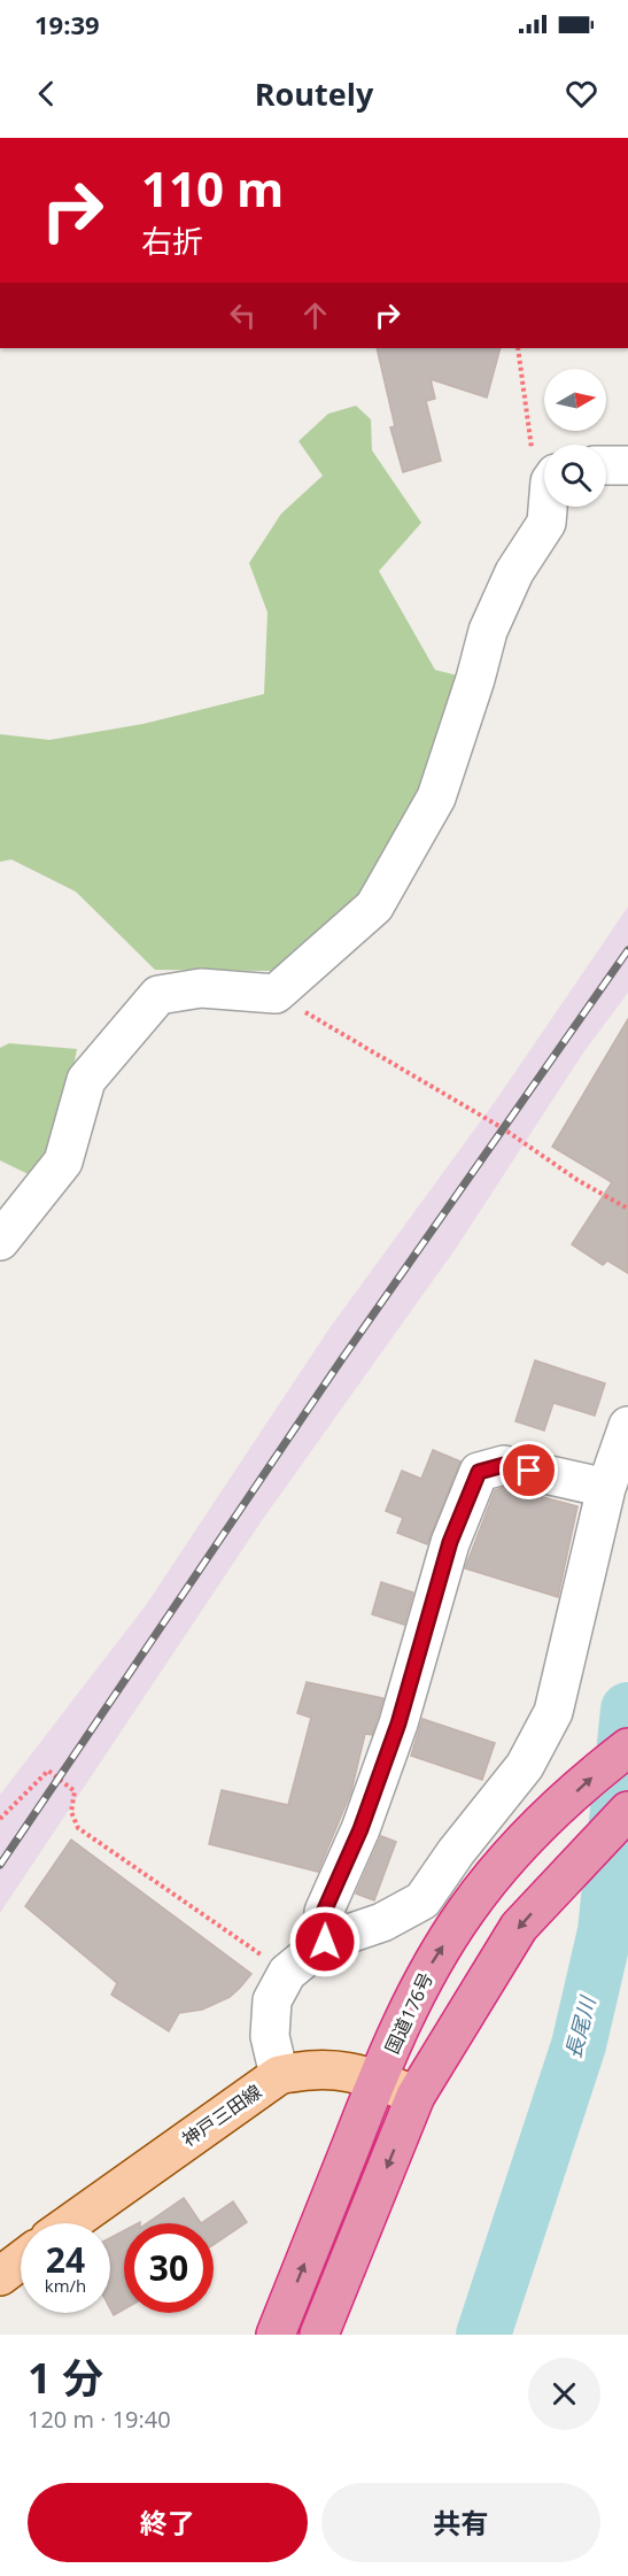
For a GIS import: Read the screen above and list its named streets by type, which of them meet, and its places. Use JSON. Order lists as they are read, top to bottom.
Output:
{
  "streets": {
    "highway": ["国道176号"],
    "main road": ["神戸三田線"]
  },
  "crossings": [
    ["国道176号", "神戸三田線"]
  ],
  "water": ["長尾川"],
  "north": "right",
  "page": {
    "status": "19:39",
    "header": "Routely",
    "turn": ["110 m", "右折"],
    "speed": "24 km/h",
    "limit": "30",
    "heading": ["1 分", "120 m · 19:40"],
    "buttons": ["終了", "共有"]
  }
}
